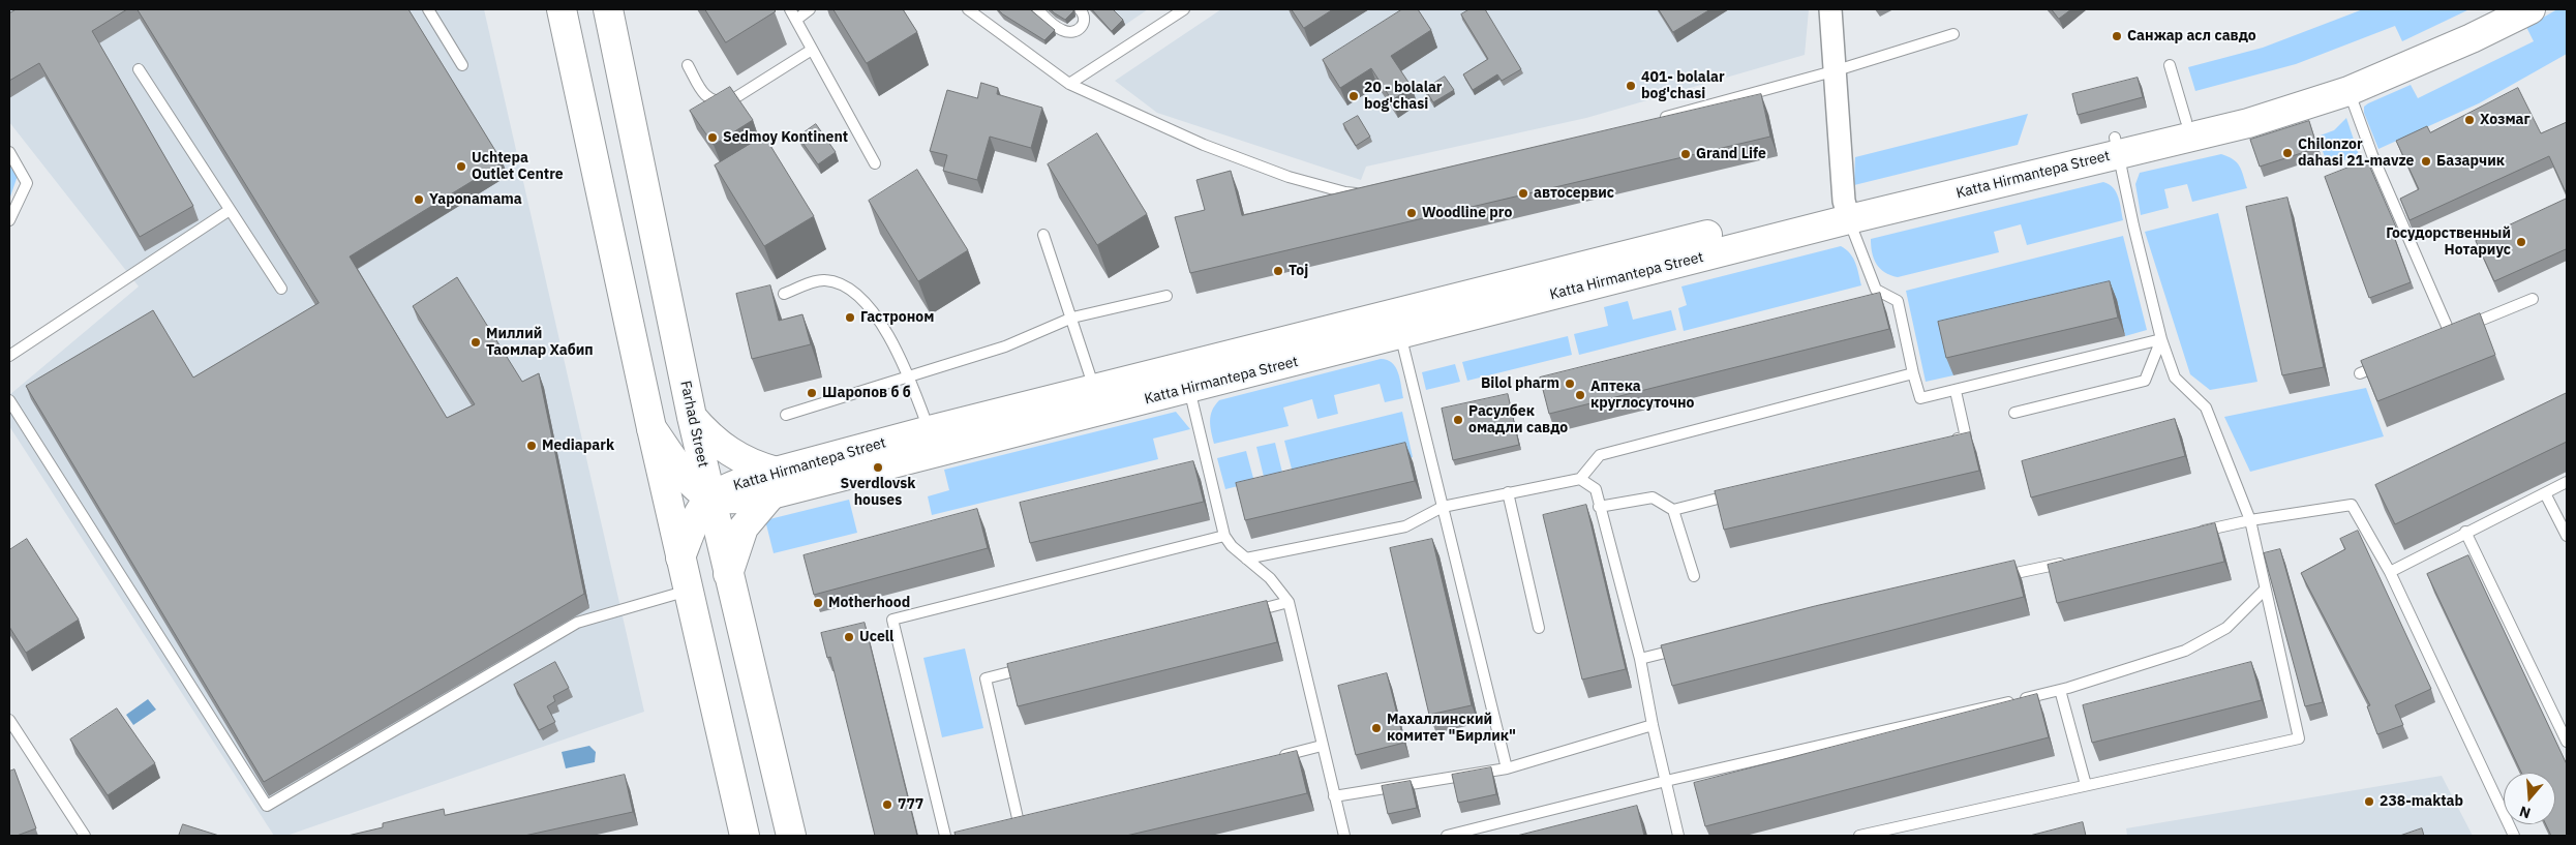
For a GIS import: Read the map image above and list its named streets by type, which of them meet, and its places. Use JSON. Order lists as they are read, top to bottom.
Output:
{
  "streets": {
    "main road": ["Katta Hirmаntepa Street", "Farhad Street"]
  },
  "crossings": [
    ["Katta Hirmаntepa Street", "Farhad Street"]
  ],
  "places": [
    "Санжар асл савдо",
    "401- bolalar bog'chasi",
    "20 - bolalar bog'chasi",
    "Хозмаг",
    "Sedmoy Kontinent",
    "Chilonzor dahasi 21-mavze",
    "Grand Life",
    "Базарчик",
    "Uchtepa Outlet Centre",
    "автосервис",
    "Yaponamama",
    "Woodline pro",
    "Госудорственный Нотариус",
    "Toj",
    "Гастроном",
    "Миллий Таомлар Хабип",
    "Bilol pharm",
    "Шаропов б б",
    "Аптека круглосуточно",
    "Расулбек омадли савдо",
    "Mediapark",
    "Sverdlovsk houses",
    "Motherhood",
    "Ucell",
    "Махаллинский комитет \"Бирлик\"",
    "238-maktab",
    "777"
  ],
  "north": "bottom"
}
